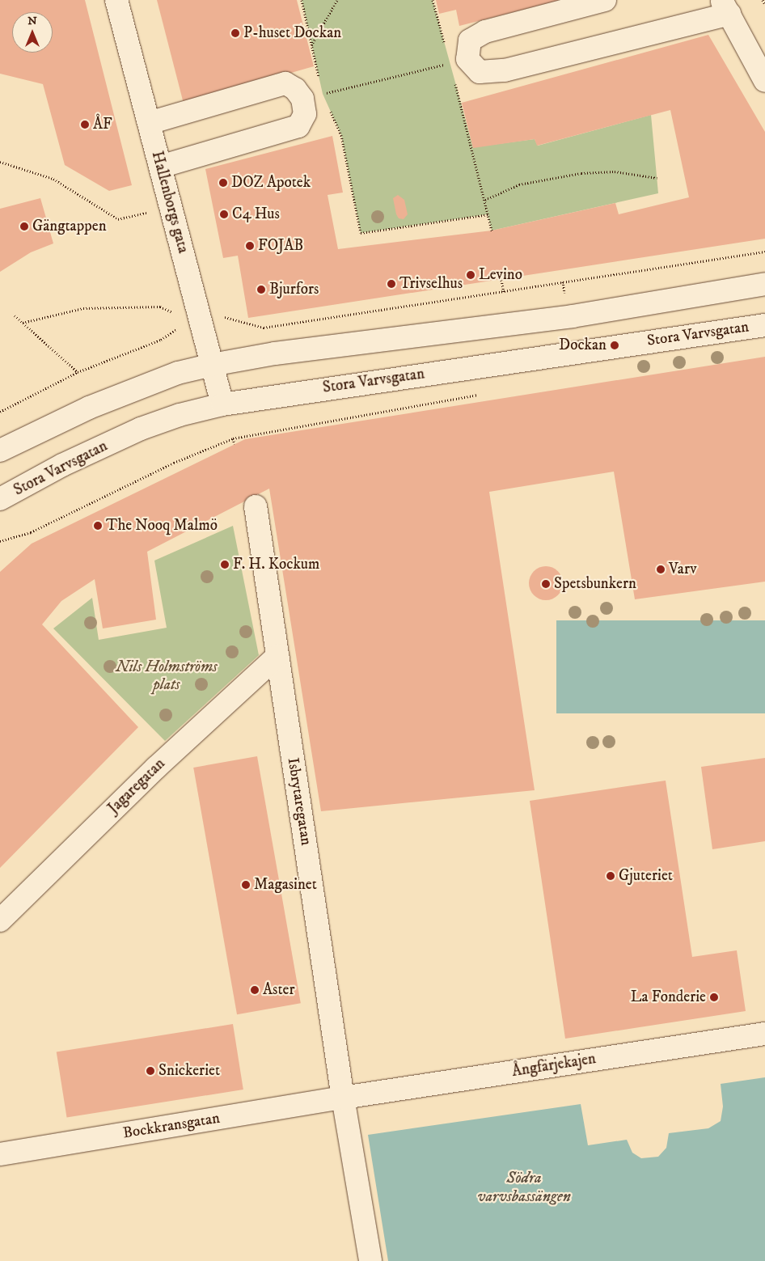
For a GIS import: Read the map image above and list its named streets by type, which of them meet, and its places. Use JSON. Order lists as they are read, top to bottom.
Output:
{
  "streets": {
    "street": [
      "Hallenborgs gata",
      "Stora Varvsgatan",
      "Jagaregatan",
      "Isbrytaregatan",
      "Ångfärjekajen",
      "Bockkransgatan"
    ]
  },
  "crossings": [
    ["Hallenborgs gata", "Stora Varvsgatan"],
    ["Jagaregatan", "Isbrytaregatan"],
    ["Isbrytaregatan", "Ångfärjekajen"],
    ["Isbrytaregatan", "Bockkransgatan"],
    ["Ångfärjekajen", "Bockkransgatan"]
  ],
  "water": ["Södra varvsbassängen"],
  "parks": ["Nils Holmströms plats"],
  "places": [
    "P-huset Dockan",
    "ÅF",
    "DOZ Apotek",
    "C4 Hus",
    "Gängtappen",
    "FOJAB",
    "Levino",
    "Trivselhus",
    "Bjurfors",
    "Dockan",
    "The Nooq Malmö",
    "F. H. Kockum",
    "Varv",
    "Spetsbunkern",
    "Gjuteriet",
    "Magasinet",
    "Aster",
    "La Fonderie",
    "Snickeriet"
  ],
  "north": "top"
}
